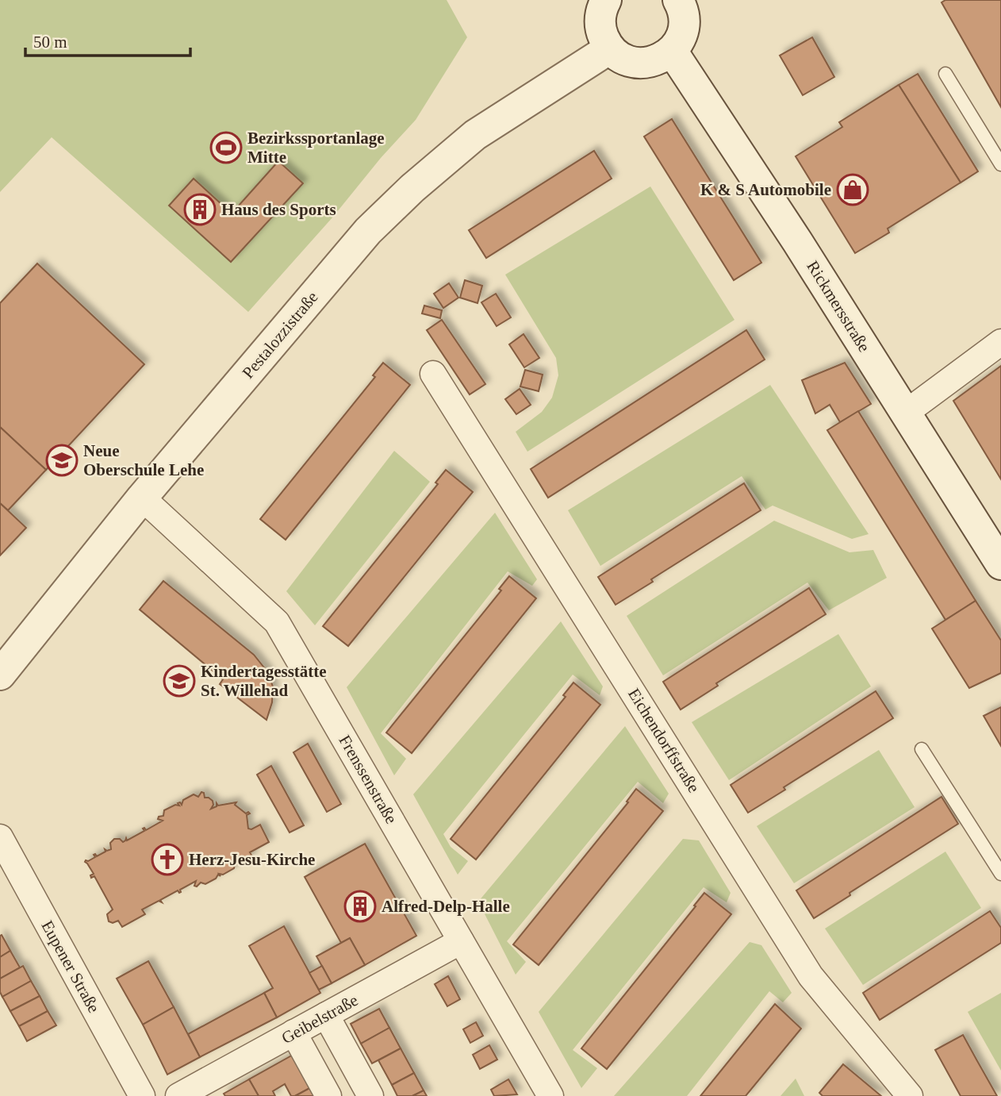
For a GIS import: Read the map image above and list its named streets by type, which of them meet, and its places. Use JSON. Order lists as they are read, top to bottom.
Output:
{
  "streets": {
    "street": [
      "Rickmersstraße",
      "Pestalozzistraße",
      "Eichendorffstraße",
      "Frenssenstraße",
      "Eupener Straße",
      "Geibelstraße"
    ]
  },
  "crossings": [
    ["Pestalozzistraße", "Frenssenstraße"],
    ["Frenssenstraße", "Geibelstraße"]
  ],
  "places": {
    "sports": ["Bezirkssportanlage Mitte"],
    "shop": ["K & S Automobile"],
    "building": ["Haus des Sports", "Alfred-Delp-Halle"],
    "school or university": ["Neue Oberschule Lehe", "Kindertagesstätte St. Willehad"],
    "church": ["Herz-Jesu-Kirche"]
  },
  "scale_bar": "50 m"
}
